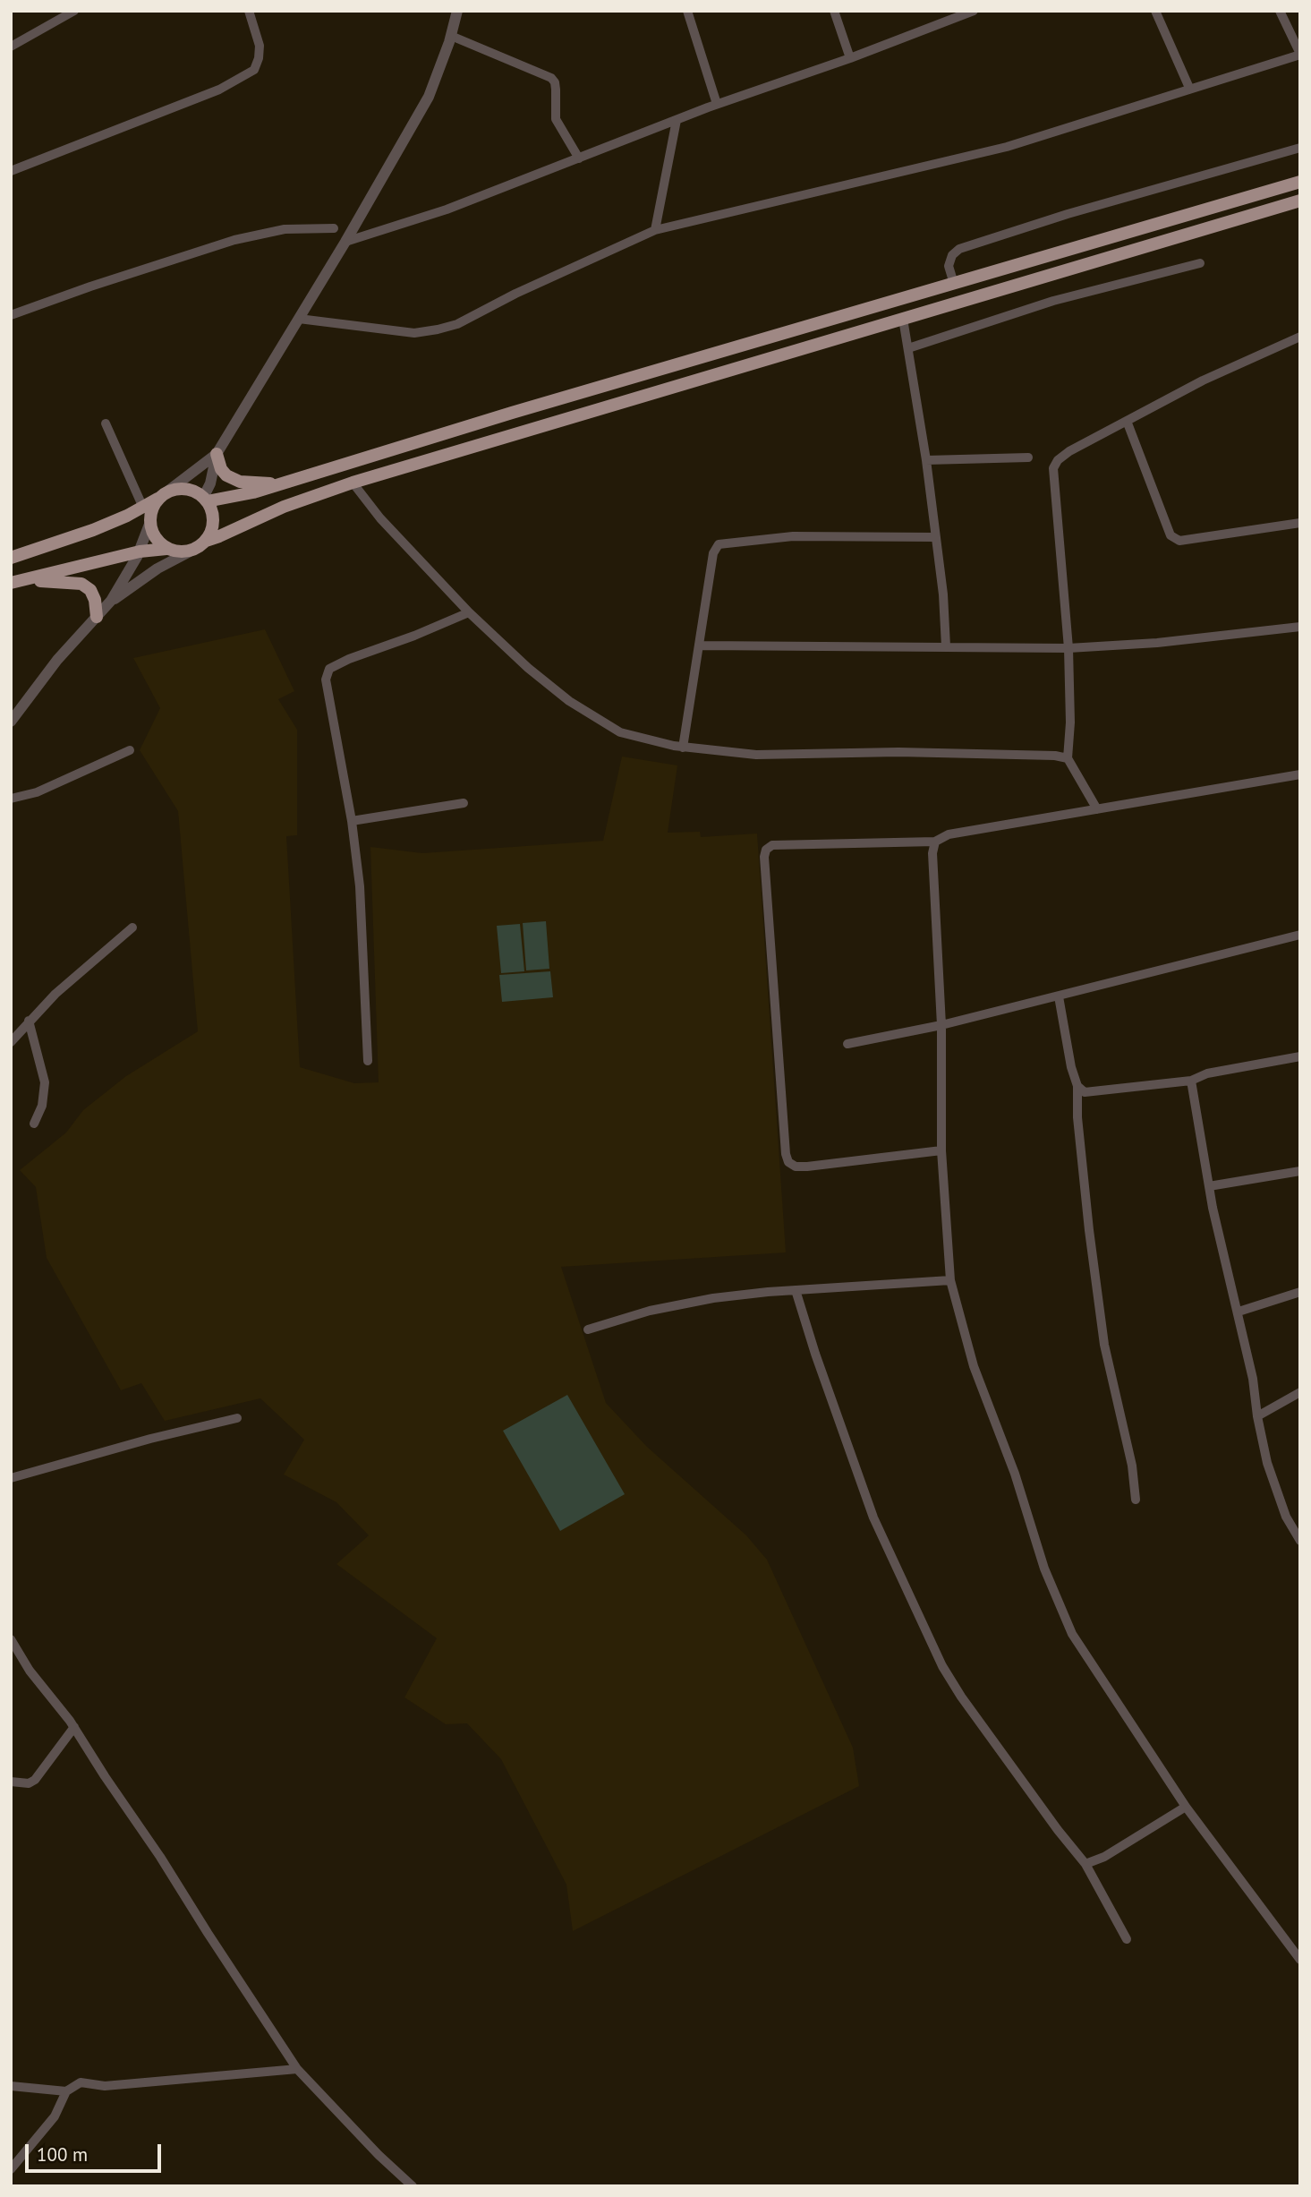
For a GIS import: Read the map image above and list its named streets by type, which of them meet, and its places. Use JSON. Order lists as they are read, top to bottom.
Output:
{
  "scale_bar": "100 m"
}
